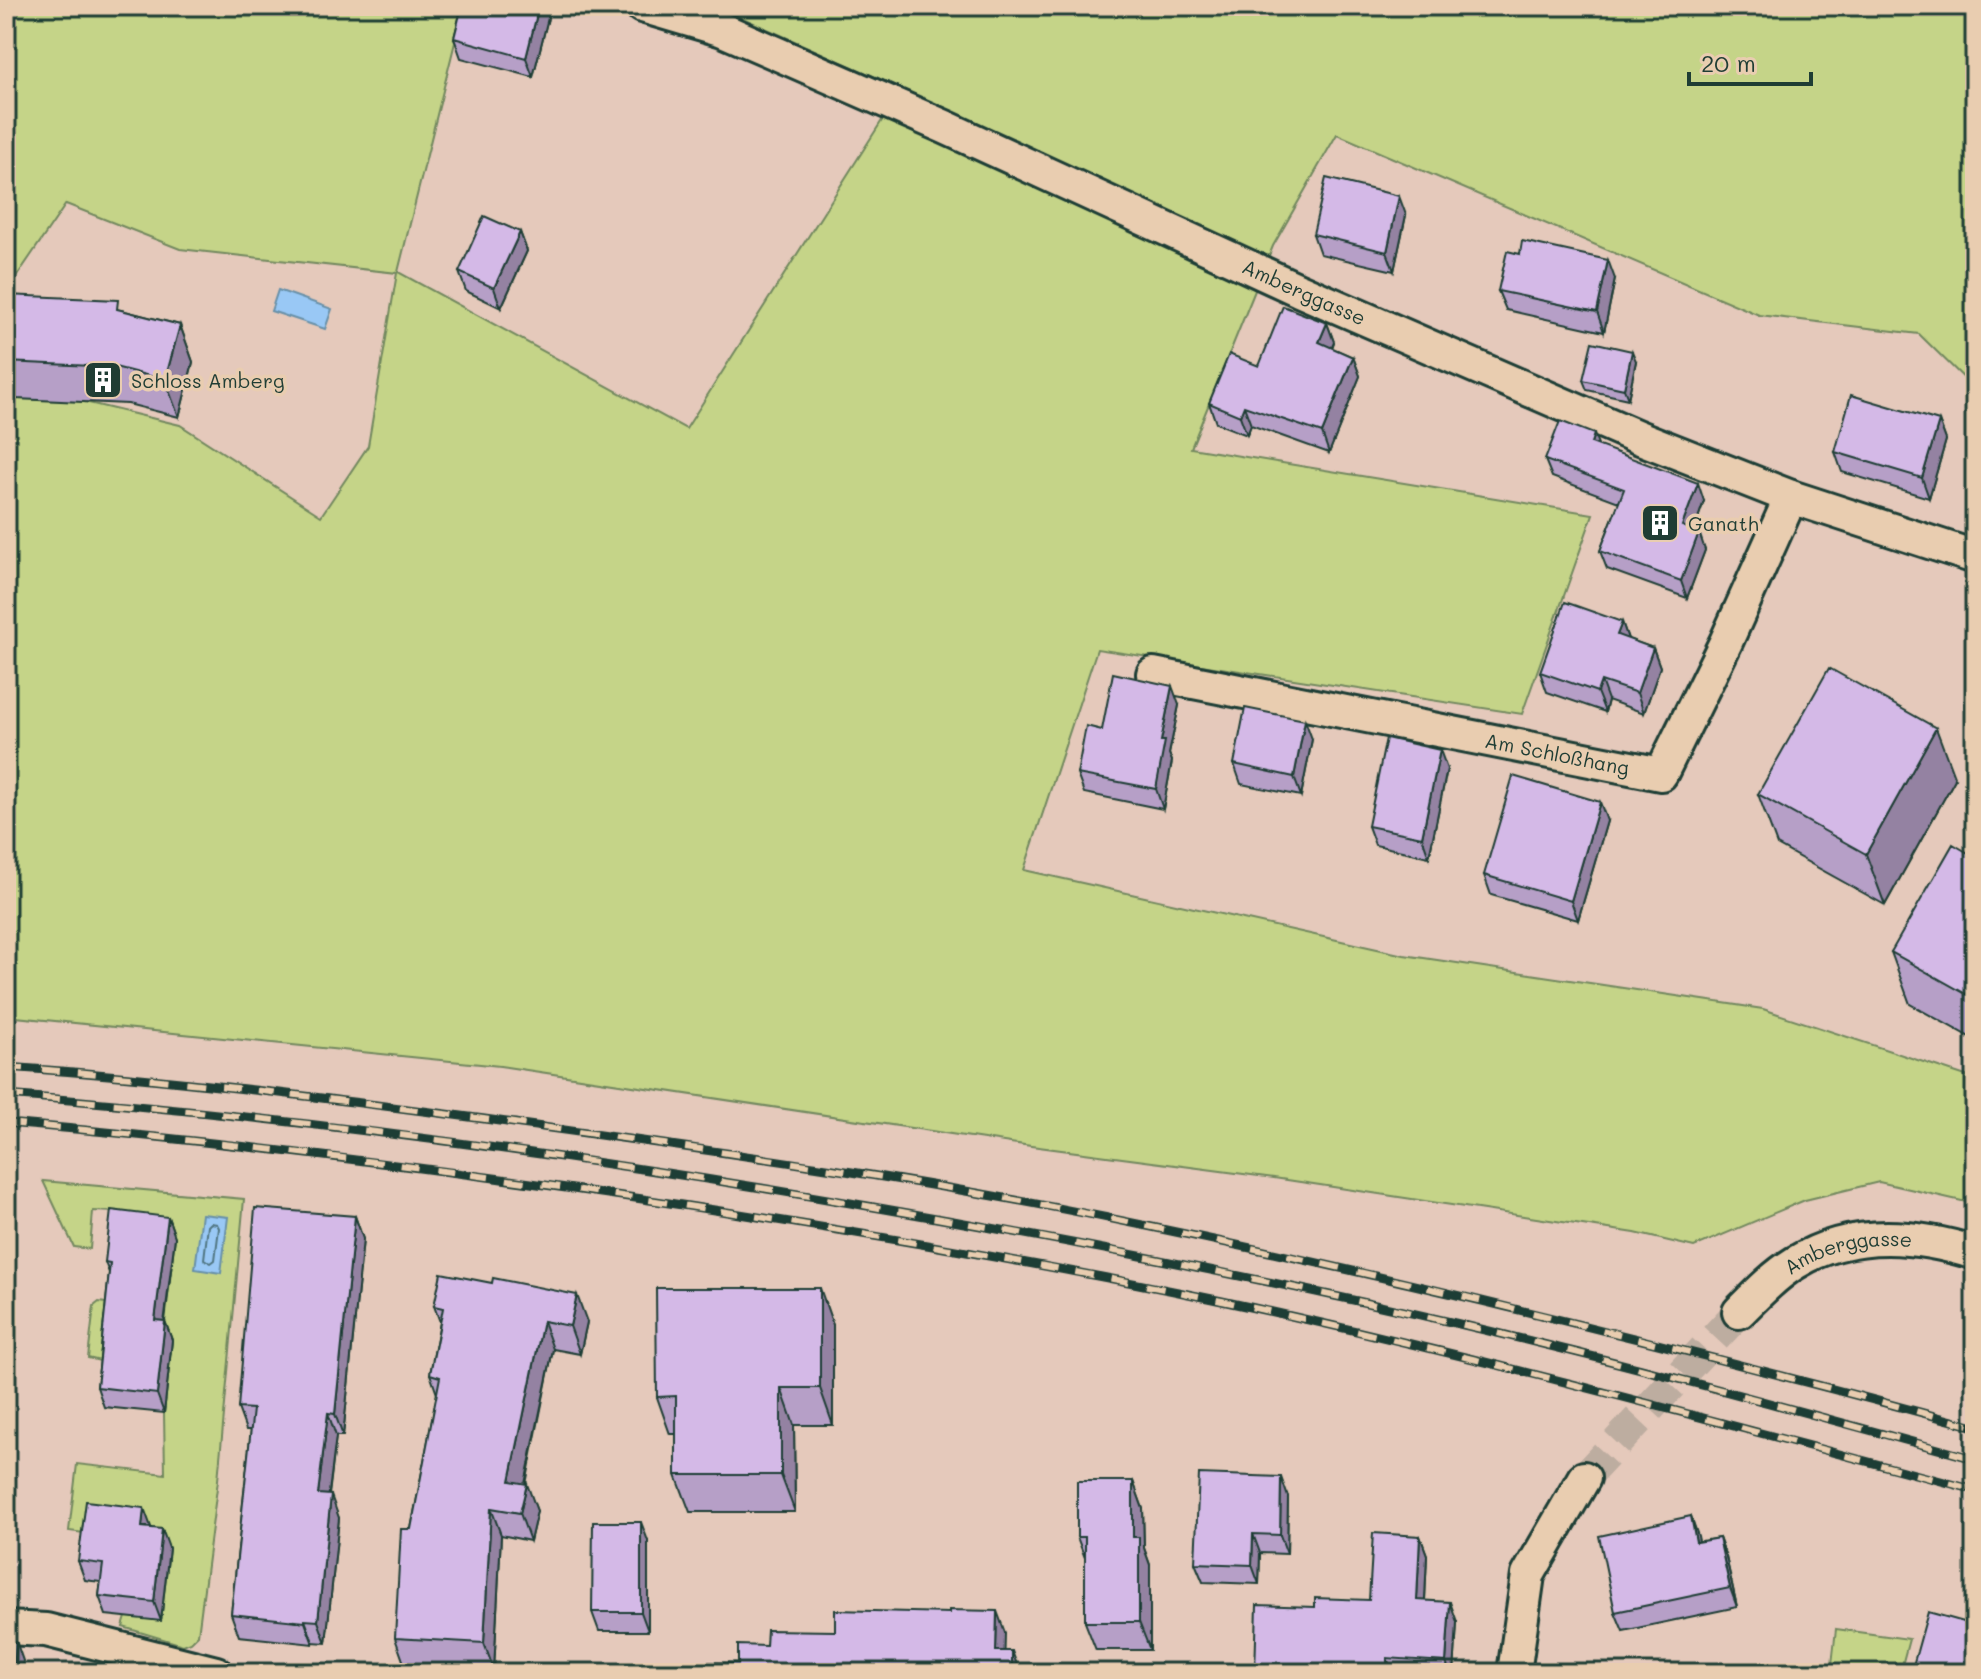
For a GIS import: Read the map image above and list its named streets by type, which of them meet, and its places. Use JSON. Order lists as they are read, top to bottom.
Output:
{
  "streets": {
    "street": ["Amberggasse", "Am Schloßhang"]
  },
  "crossings": [
    ["Amberggasse", "Am Schloßhang"]
  ],
  "places": {
    "building": ["Schloss Amberg", "Ganath"]
  },
  "scale_bar": "20 m"
}
